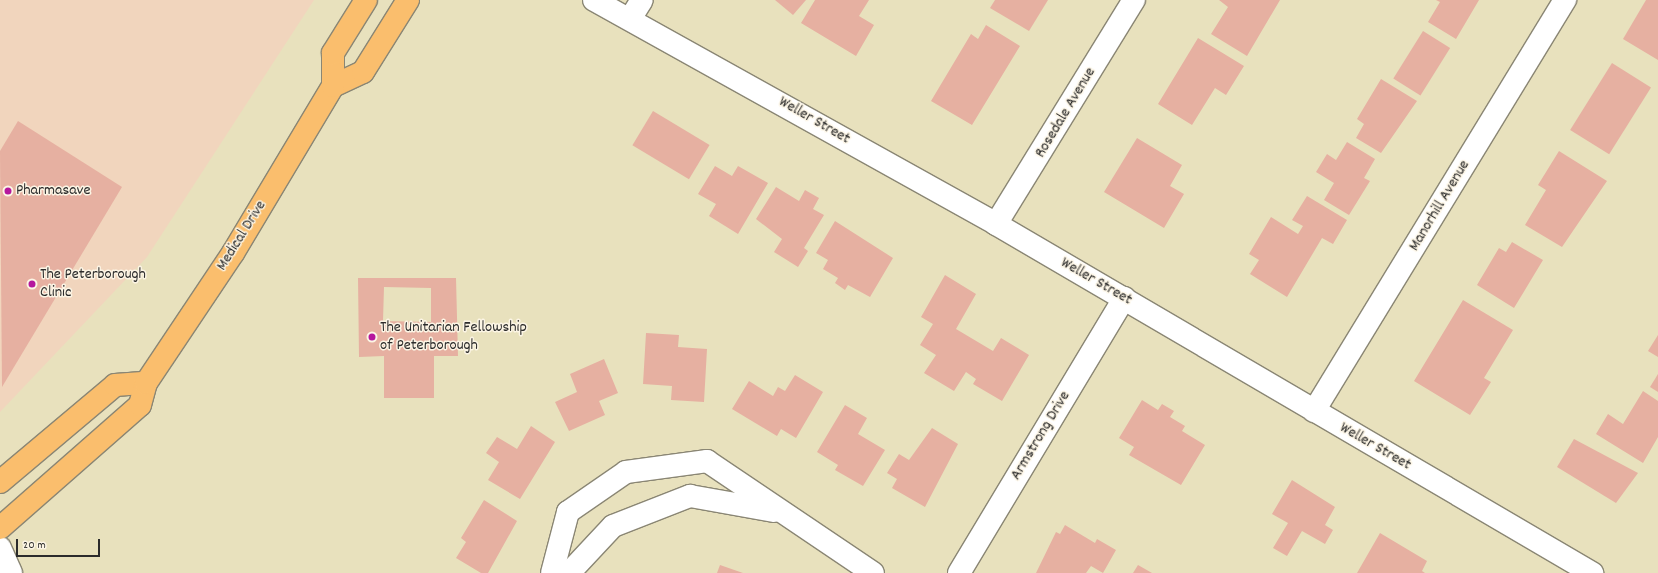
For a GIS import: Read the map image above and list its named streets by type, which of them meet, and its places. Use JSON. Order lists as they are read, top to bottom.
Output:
{
  "streets": {
    "main road": ["Medical Drive"],
    "street": [
      "Rosedale Avenue",
      "Weller Street",
      "Manorhill Avenue",
      "Armstrong Drive"
    ]
  },
  "crossings": [
    ["Rosedale Avenue", "Weller Street"],
    ["Weller Street", "Manorhill Avenue"],
    ["Weller Street", "Armstrong Drive"]
  ],
  "places": ["Pharmasave", "The Peterborough Clinic", "The Unitarian Fellowship of Peterborough"],
  "scale_bar": "20 m"
}
